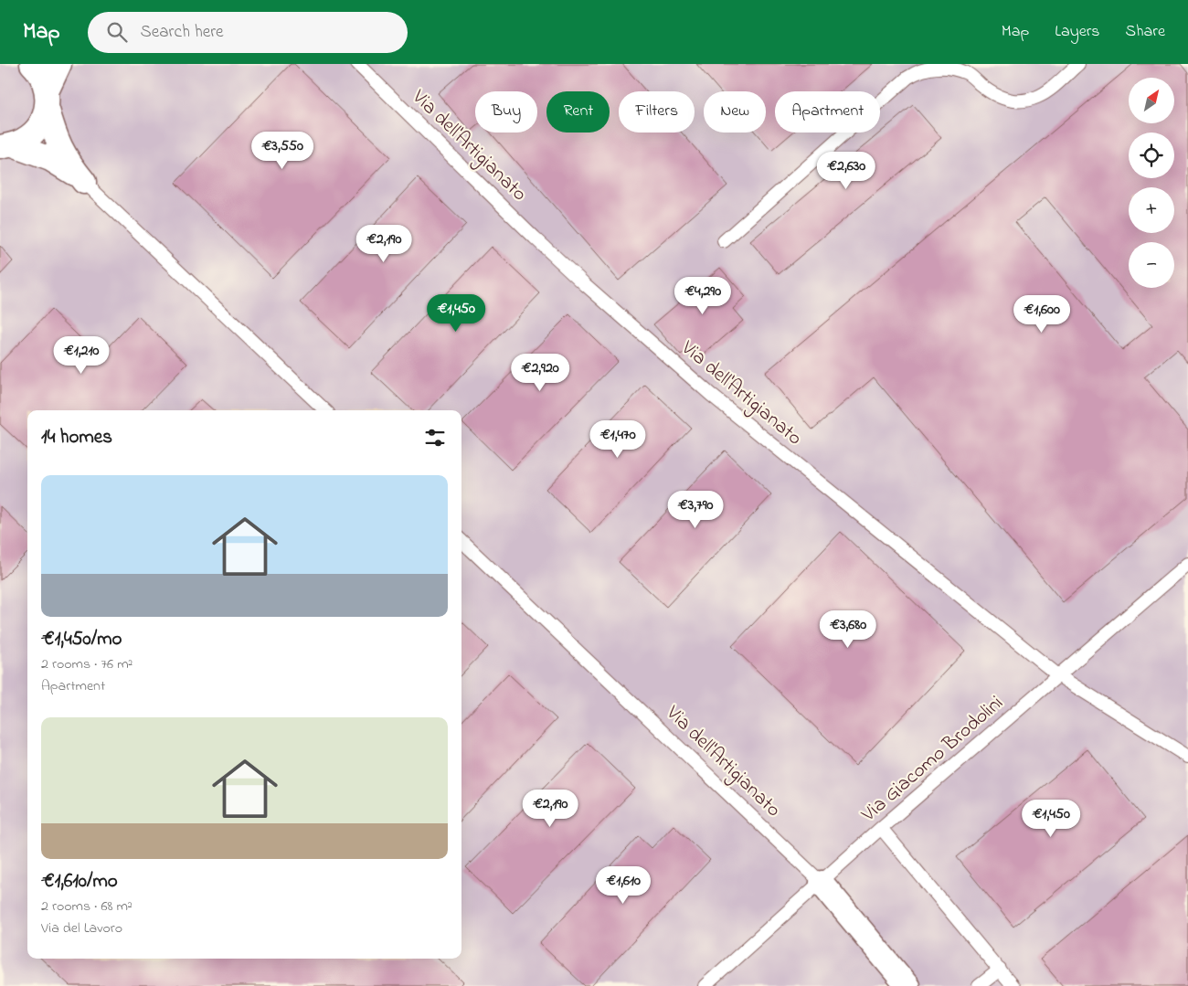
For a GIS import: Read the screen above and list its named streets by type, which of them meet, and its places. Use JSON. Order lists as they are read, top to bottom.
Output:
{
  "streets": {
    "lane": ["Via dell'Artigianato", "Via Giacomo Brodolini"]
  },
  "crossings": [
    ["Via dell'Artigianato", "Via Giacomo Brodolini"]
  ],
  "north": "top right",
  "page": {
    "header": "Map",
    "search": "Search here",
    "nav": ["Map", "Layers", "Share"],
    "map_buttons": ["+", "−"],
    "chip": [
      "Buy",
      "Rent",
      "Filters",
      "New",
      "Apartment"
    ],
    "price": [
      "€3,550",
      "€2,630",
      "€2,190",
      "€4,290",
      "€1,450",
      "€1,600",
      "€1,210",
      "€2,920",
      "€1,470",
      "€3,790",
      "€3,680",
      "€2,190",
      "€1,450",
      "€1,610"
    ],
    "heading": "14 homes",
    "list": [
      {
        "name": "€1,450/mo",
        "note": "2 rooms · 76 m² · Apartment"
      },
      {
        "name": "€1,610/mo",
        "note": "2 rooms · 68 m² · Via del Lavoro"
      }
    ]
  }
}
